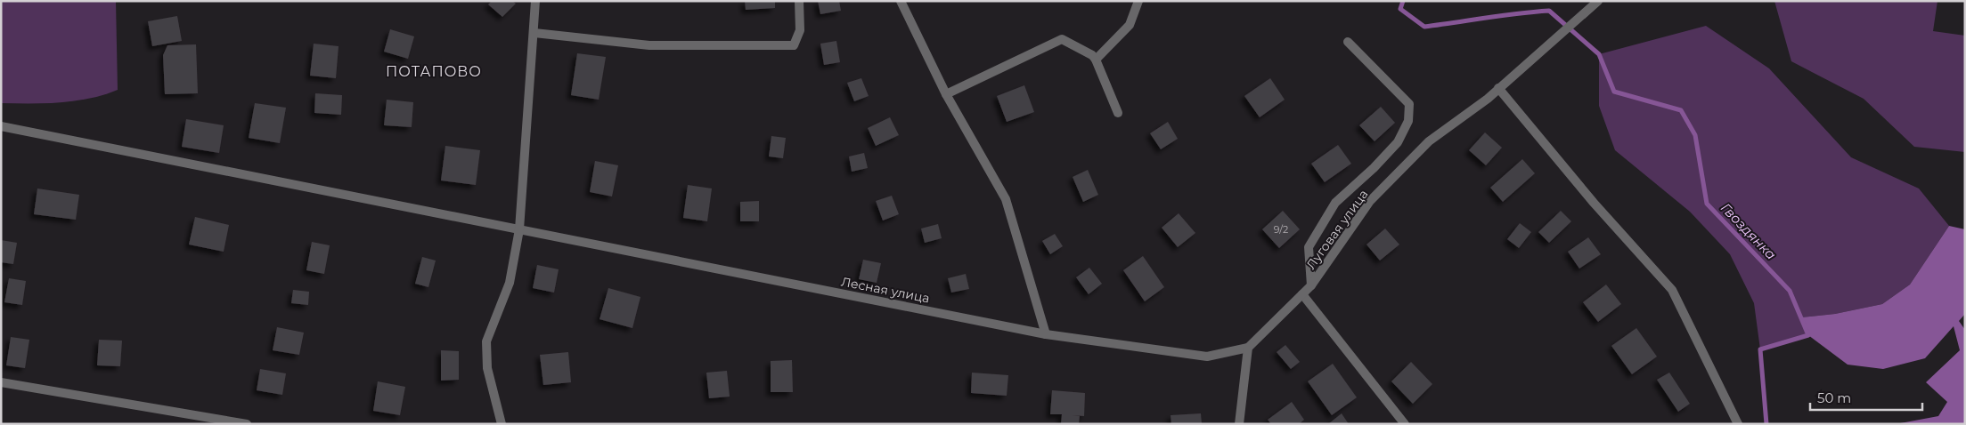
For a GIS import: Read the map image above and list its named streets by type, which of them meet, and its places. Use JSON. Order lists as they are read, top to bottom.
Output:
{
  "streets": {
    "street": ["Луговая улица", "Лесная улица"]
  },
  "crossings": [
    ["Луговая улица", "Лесная улица"]
  ],
  "districts": ["ПОТАПОВО"],
  "water": ["Гвоздянка"],
  "house_numbers": ["9/2"],
  "scale_bar": "50 m"
}
